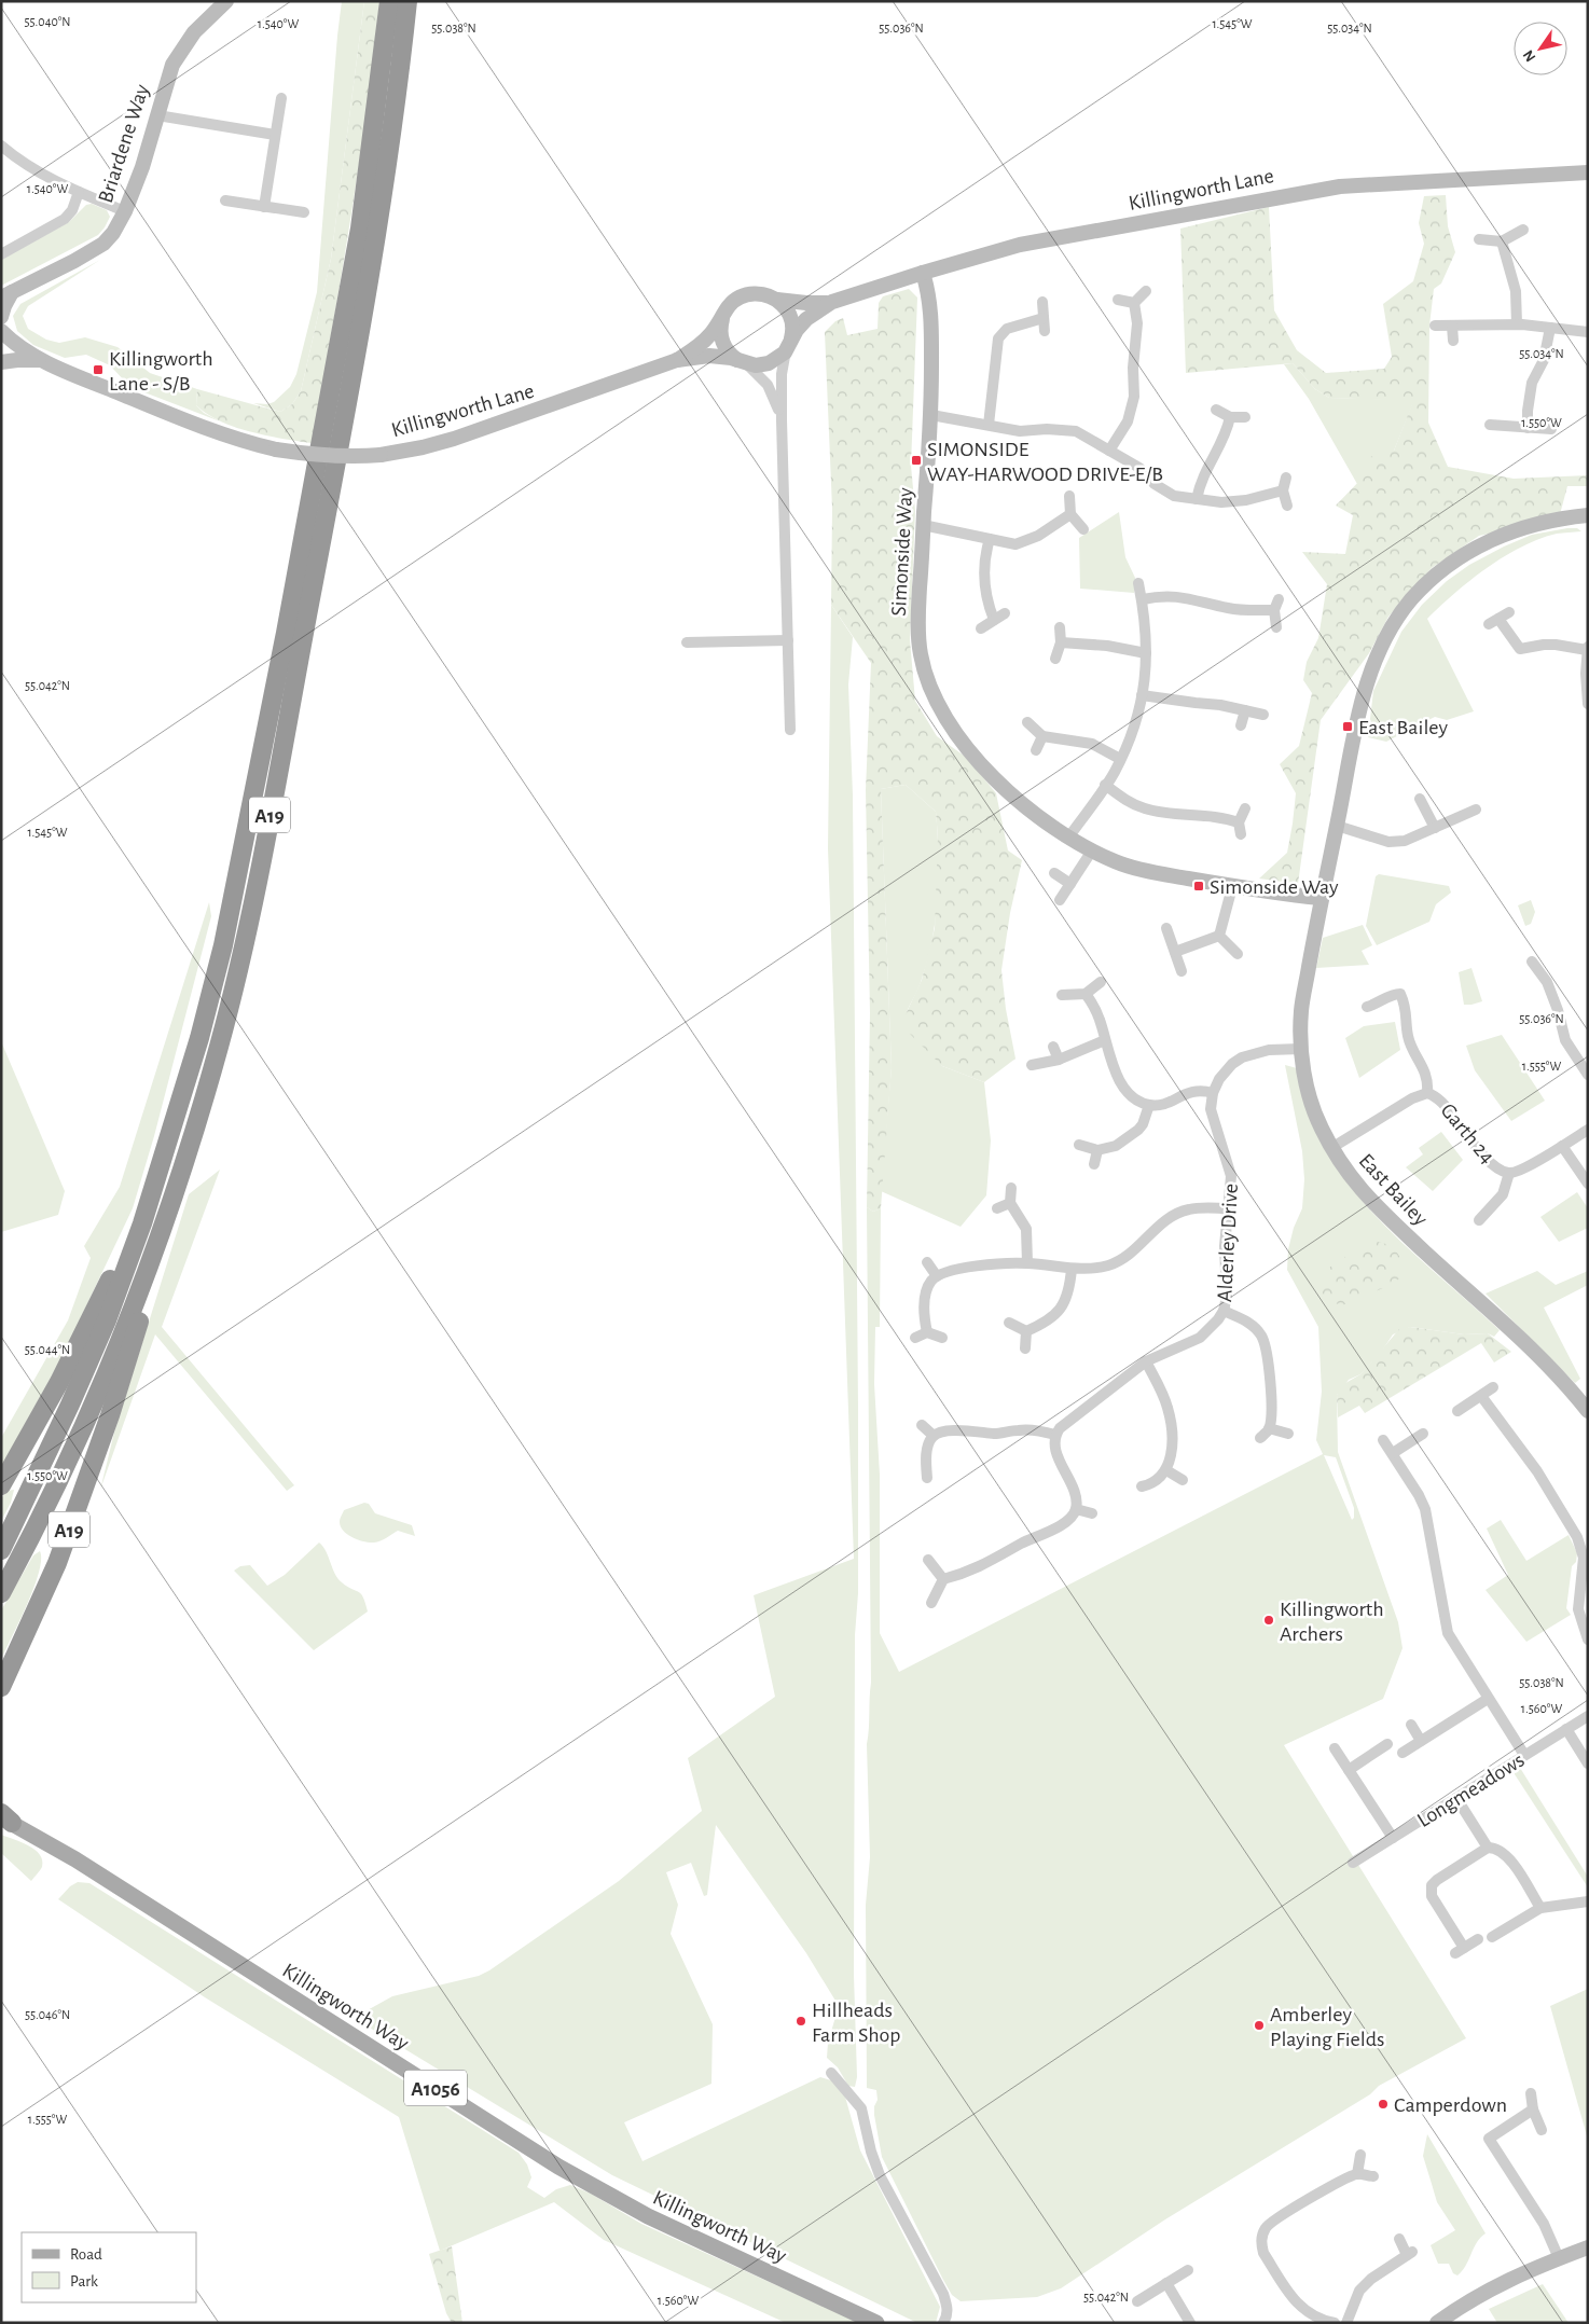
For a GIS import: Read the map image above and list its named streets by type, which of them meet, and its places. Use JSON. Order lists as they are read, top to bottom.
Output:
{
  "streets": {
    "highway": ["A19"],
    "main road": ["Killingworth Way", "A1056"],
    "street": [
      "Briardene Way",
      "Killingworth Lane",
      "Simonside Way",
      "Garth 24",
      "East Bailey",
      "Alderley Drive",
      "Longmeadows"
    ]
  },
  "crossings": [
    ["Killingworth Lane", "Simonside Way"],
    ["Simonside Way", "East Bailey"],
    ["Garth 24", "East Bailey"]
  ],
  "places": {
    "transit": [
      "Killingworth Lane - S/B",
      "SIMONSIDE WAY-HARWOOD DRIVE-E/B",
      "East Bailey",
      "Simonside Way"
    ],
    "other": [
      "Killingworth Archers",
      "Hillheads Farm Shop",
      "Amberley Playing Fields",
      "Camperdown"
    ]
  },
  "legend": ["Road", "Park"],
  "north": "bottom left",
  "coordinates": [
    "55.040°N",
    "1.540°W",
    "1.545°W",
    "55.038°N",
    "55.036°N",
    "55.034°N",
    "1.550°W",
    "55.042°N",
    "1.555°W",
    "55.044°N",
    "1.560°W",
    "55.046°N"
  ]
}
